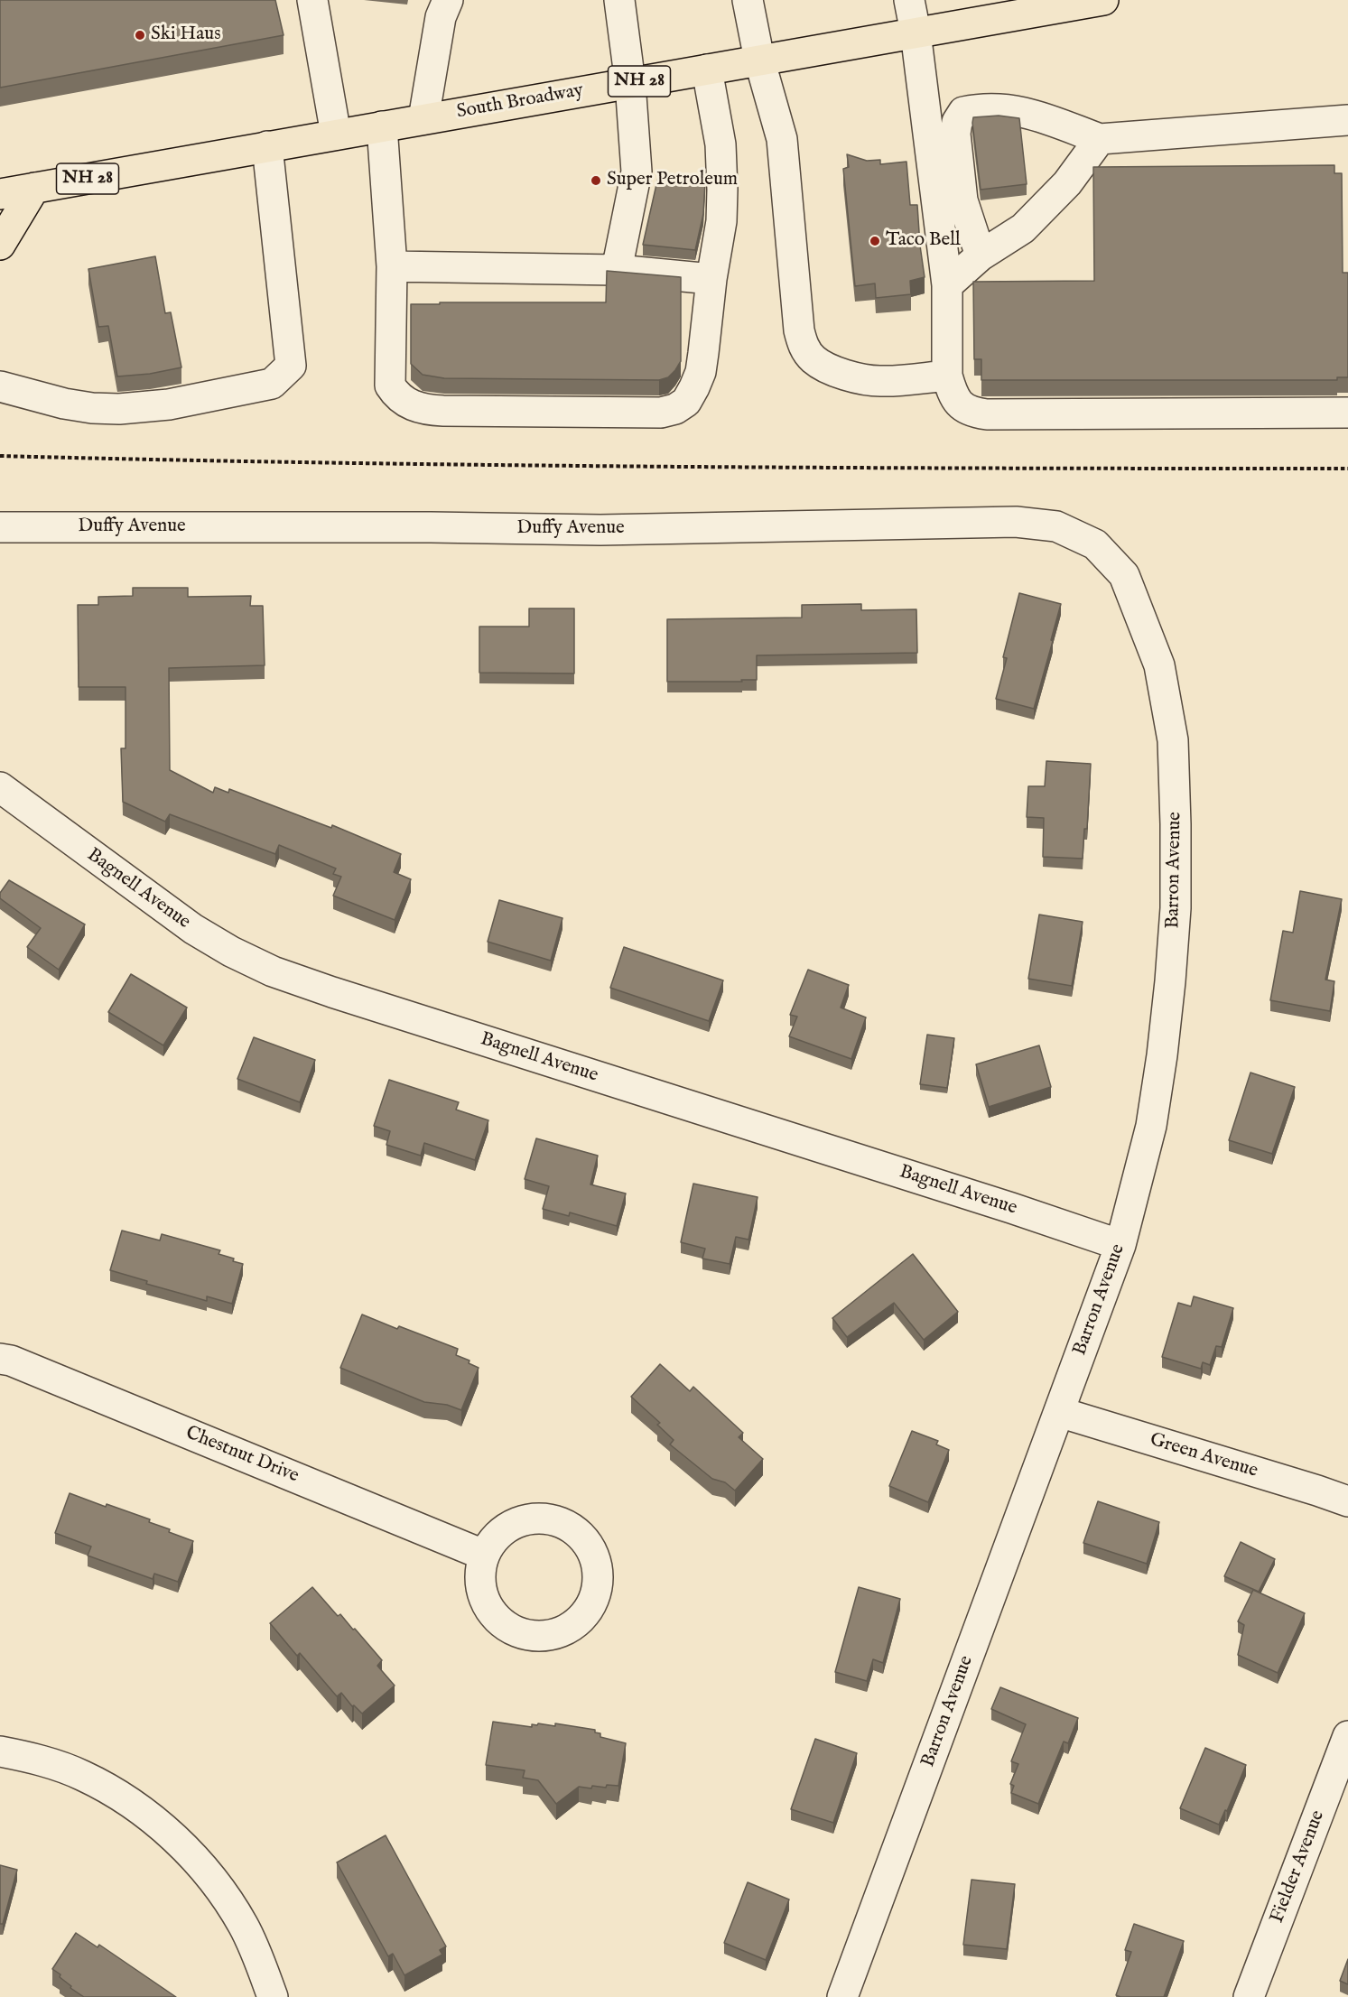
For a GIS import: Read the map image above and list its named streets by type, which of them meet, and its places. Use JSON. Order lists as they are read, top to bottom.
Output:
{
  "streets": {
    "main road": ["NH 28", "South Broadway"],
    "street": [
      "Duffy Avenue",
      "Barron Avenue",
      "Bagnell Avenue",
      "Chestnut Drive",
      "Green Avenue",
      "Fielder Avenue"
    ]
  },
  "crossings": [
    ["Duffy Avenue", "Barron Avenue"],
    ["Barron Avenue", "Bagnell Avenue"],
    ["Barron Avenue", "Green Avenue"]
  ],
  "places": ["Ski Haus", "Super Petroleum", "Taco Bell"]
}
